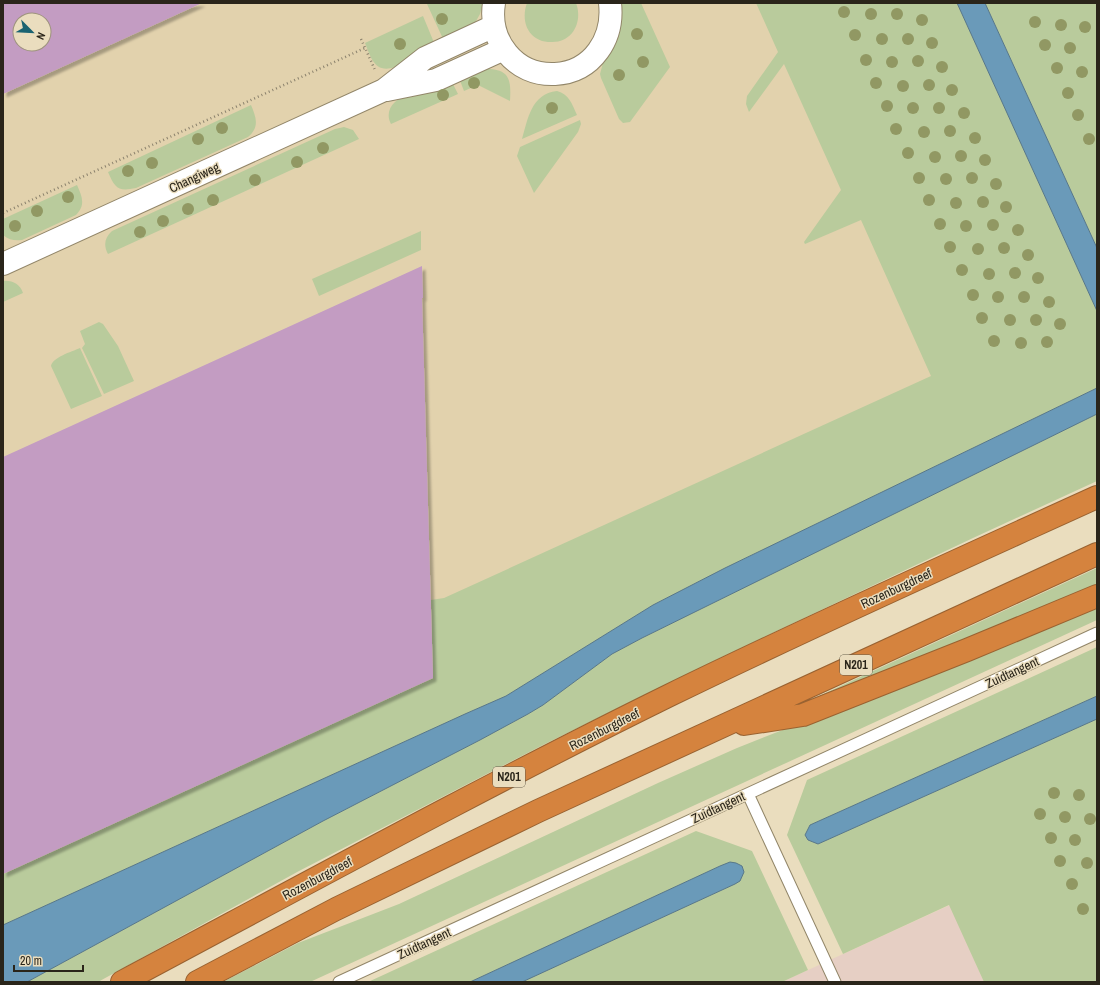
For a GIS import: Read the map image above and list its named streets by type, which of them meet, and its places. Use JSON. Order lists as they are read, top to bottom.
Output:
{
  "streets": {
    "highway": ["Rozenburgdreef", "N201"],
    "street": ["Changiweg"],
    "lane": ["Zuidtangent"]
  },
  "scale_bar": "20 m",
  "north": "bottom right"
}
